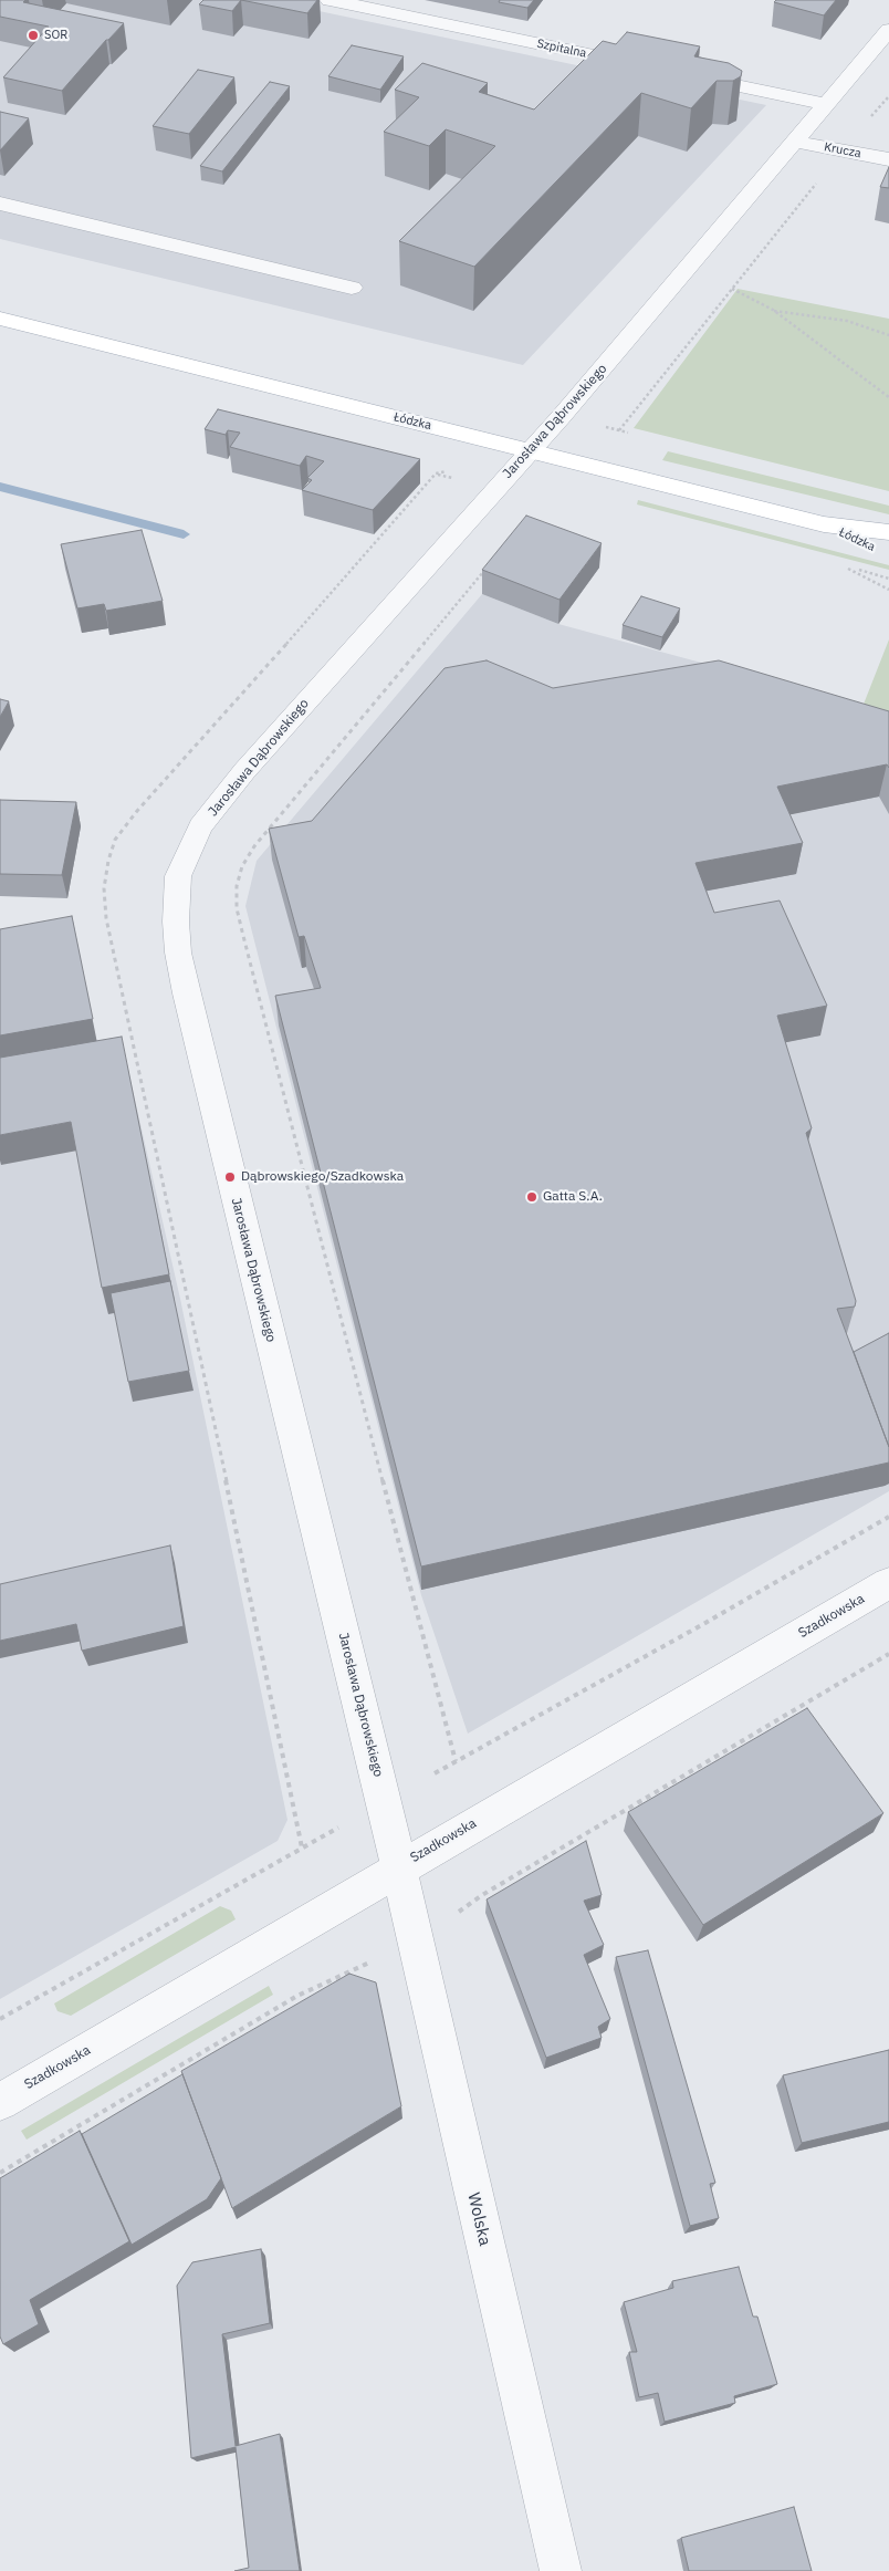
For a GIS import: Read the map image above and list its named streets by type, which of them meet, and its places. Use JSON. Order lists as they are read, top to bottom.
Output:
{
  "streets": {
    "main road": ["Łódzka"],
    "street": [
      "Szpitalna",
      "Krucza",
      "Jarosława Dąbrowskiego",
      "Szadkowska",
      "Wolska"
    ]
  },
  "crossings": [
    ["Krucza", "Jarosława Dąbrowskiego"],
    ["Łódzka", "Jarosława Dąbrowskiego"],
    ["Jarosława Dąbrowskiego", "Szadkowska"],
    ["Jarosława Dąbrowskiego", "Wolska"],
    ["Szadkowska", "Wolska"]
  ],
  "places": ["SOR", "Dąbrowskiego/Szadkowska", "Gatta S.A."]
}
